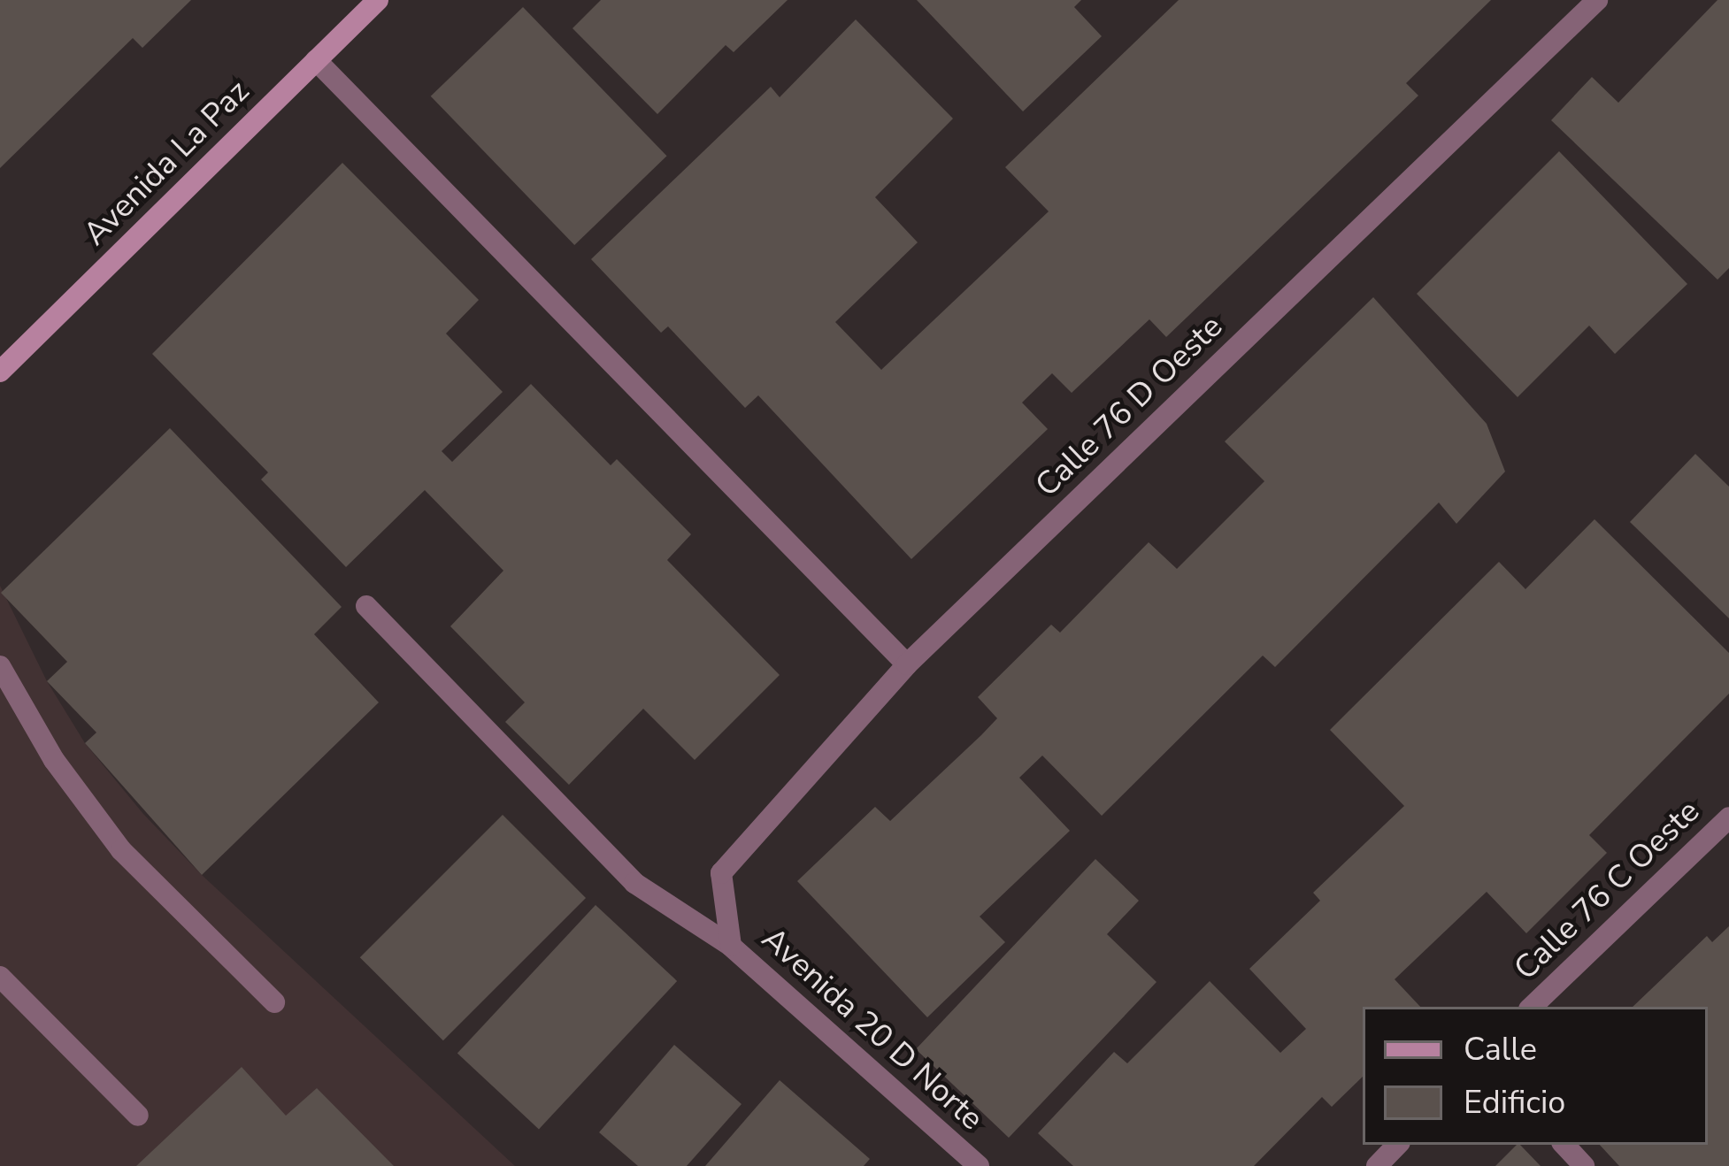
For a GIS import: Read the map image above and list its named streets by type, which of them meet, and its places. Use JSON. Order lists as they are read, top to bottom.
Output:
{
  "streets": {
    "main road": ["Avenida La Paz"],
    "street": ["Calle 76 D Oeste", "Calle 76 C Oeste", "Avenida 20 D Norte"]
  },
  "crossings": [
    ["Calle 76 D Oeste", "Avenida 20 D Norte"]
  ],
  "legend": ["Calle", "Edificio"]
}
